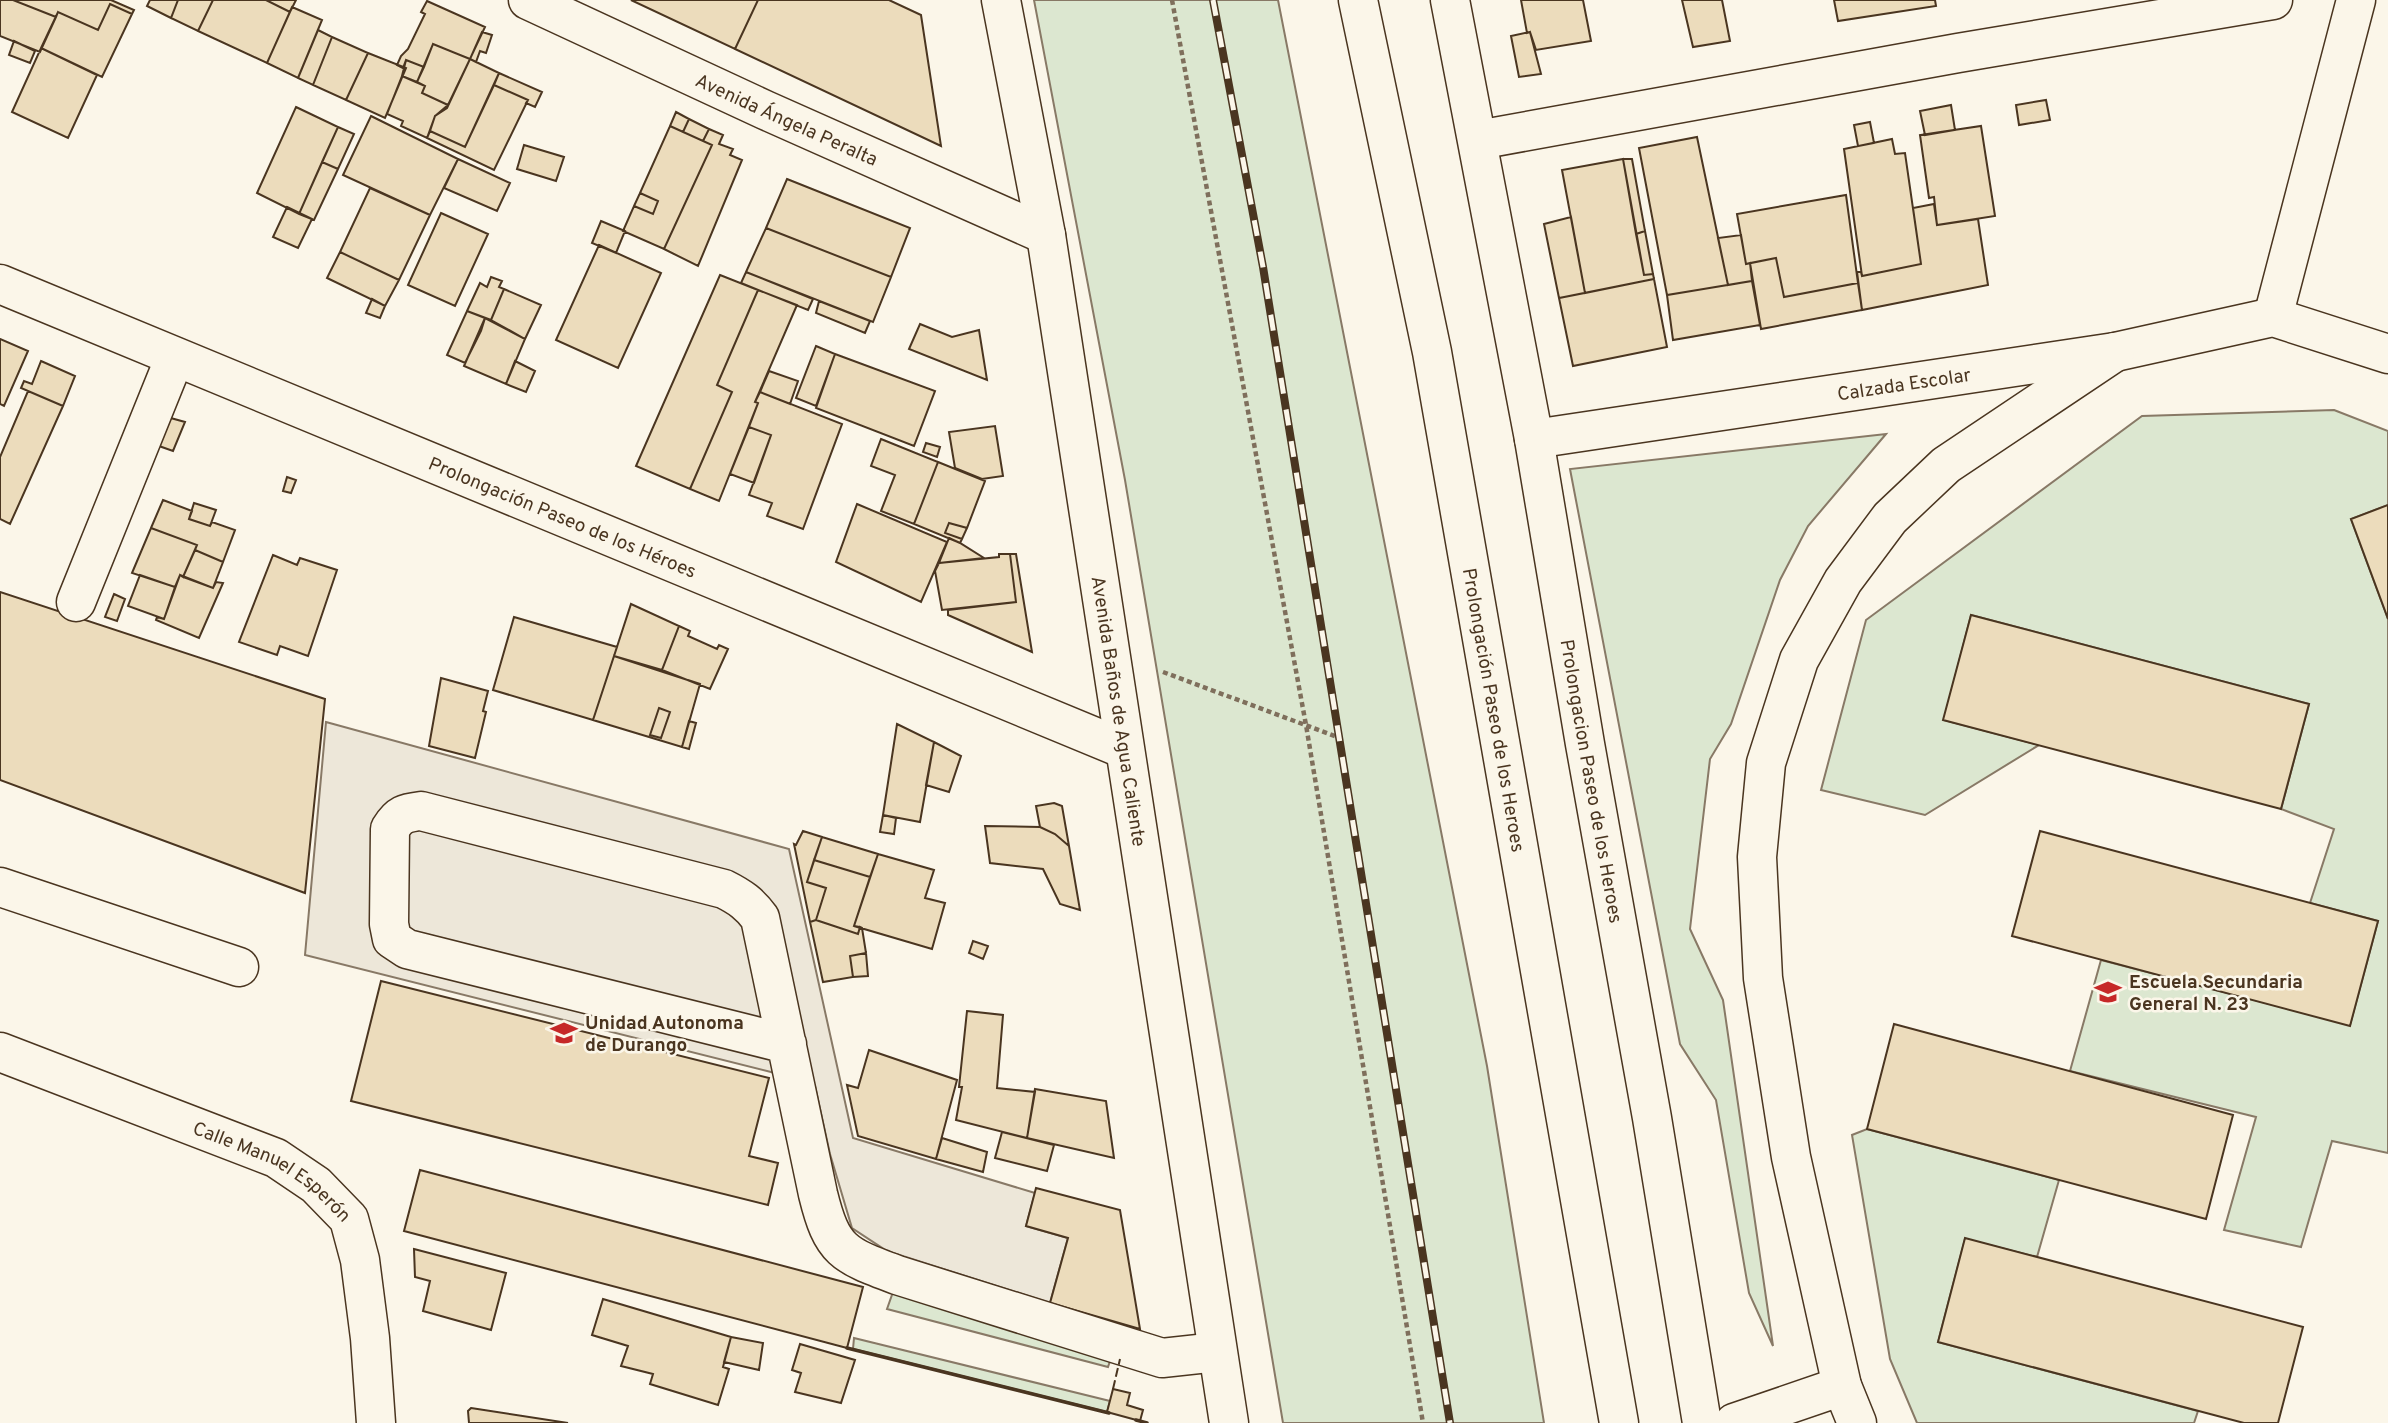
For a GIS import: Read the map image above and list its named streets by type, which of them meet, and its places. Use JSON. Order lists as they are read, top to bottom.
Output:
{
  "streets": {
    "street": [
      "Avenida Ángela Peralta",
      "Calzada Escolar",
      "Prolongación Paseo de los Héroes",
      "Prolongación Paseo de los Heroes",
      "Avenida Baños de Agua Caliente",
      "Prolongacion Paseo de los Heroes",
      "Calle Manuel Esperón"
    ]
  },
  "crossings": [
    ["Avenida Ángela Peralta", "Avenida Baños de Agua Caliente"],
    ["Calzada Escolar", "Prolongacion Paseo de los Heroes"],
    ["Prolongación Paseo de los Héroes", "Avenida Baños de Agua Caliente"]
  ],
  "places": {
    "school or university": ["Escuela Secundaria General N. 23", "Unidad Autonoma de Durango"]
  }
}
